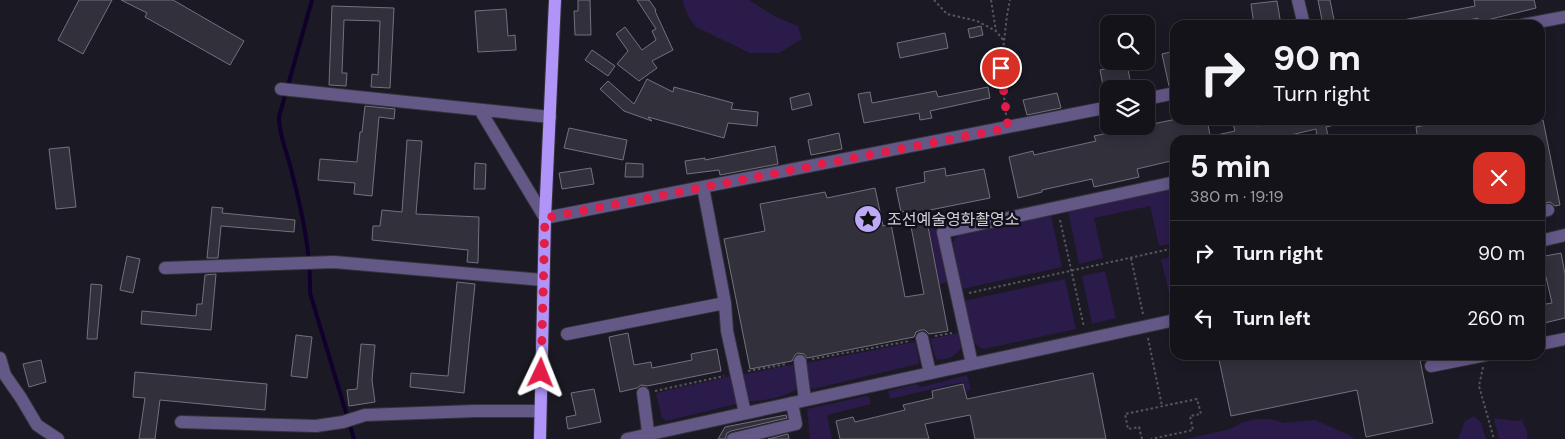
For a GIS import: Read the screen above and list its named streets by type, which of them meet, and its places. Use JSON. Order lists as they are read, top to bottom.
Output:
{
  "places": {
    "place": ["조선예술영화촬영소"]
  },
  "page": {
    "turn": ["90 m", "Turn right"],
    "heading": ["5 min", "380 m · 19:19"],
    "list": [
      {
        "name": "Turn right",
        "value": "90 m"
      },
      {
        "name": "Turn left",
        "value": "260 m"
      }
    ]
  }
}
